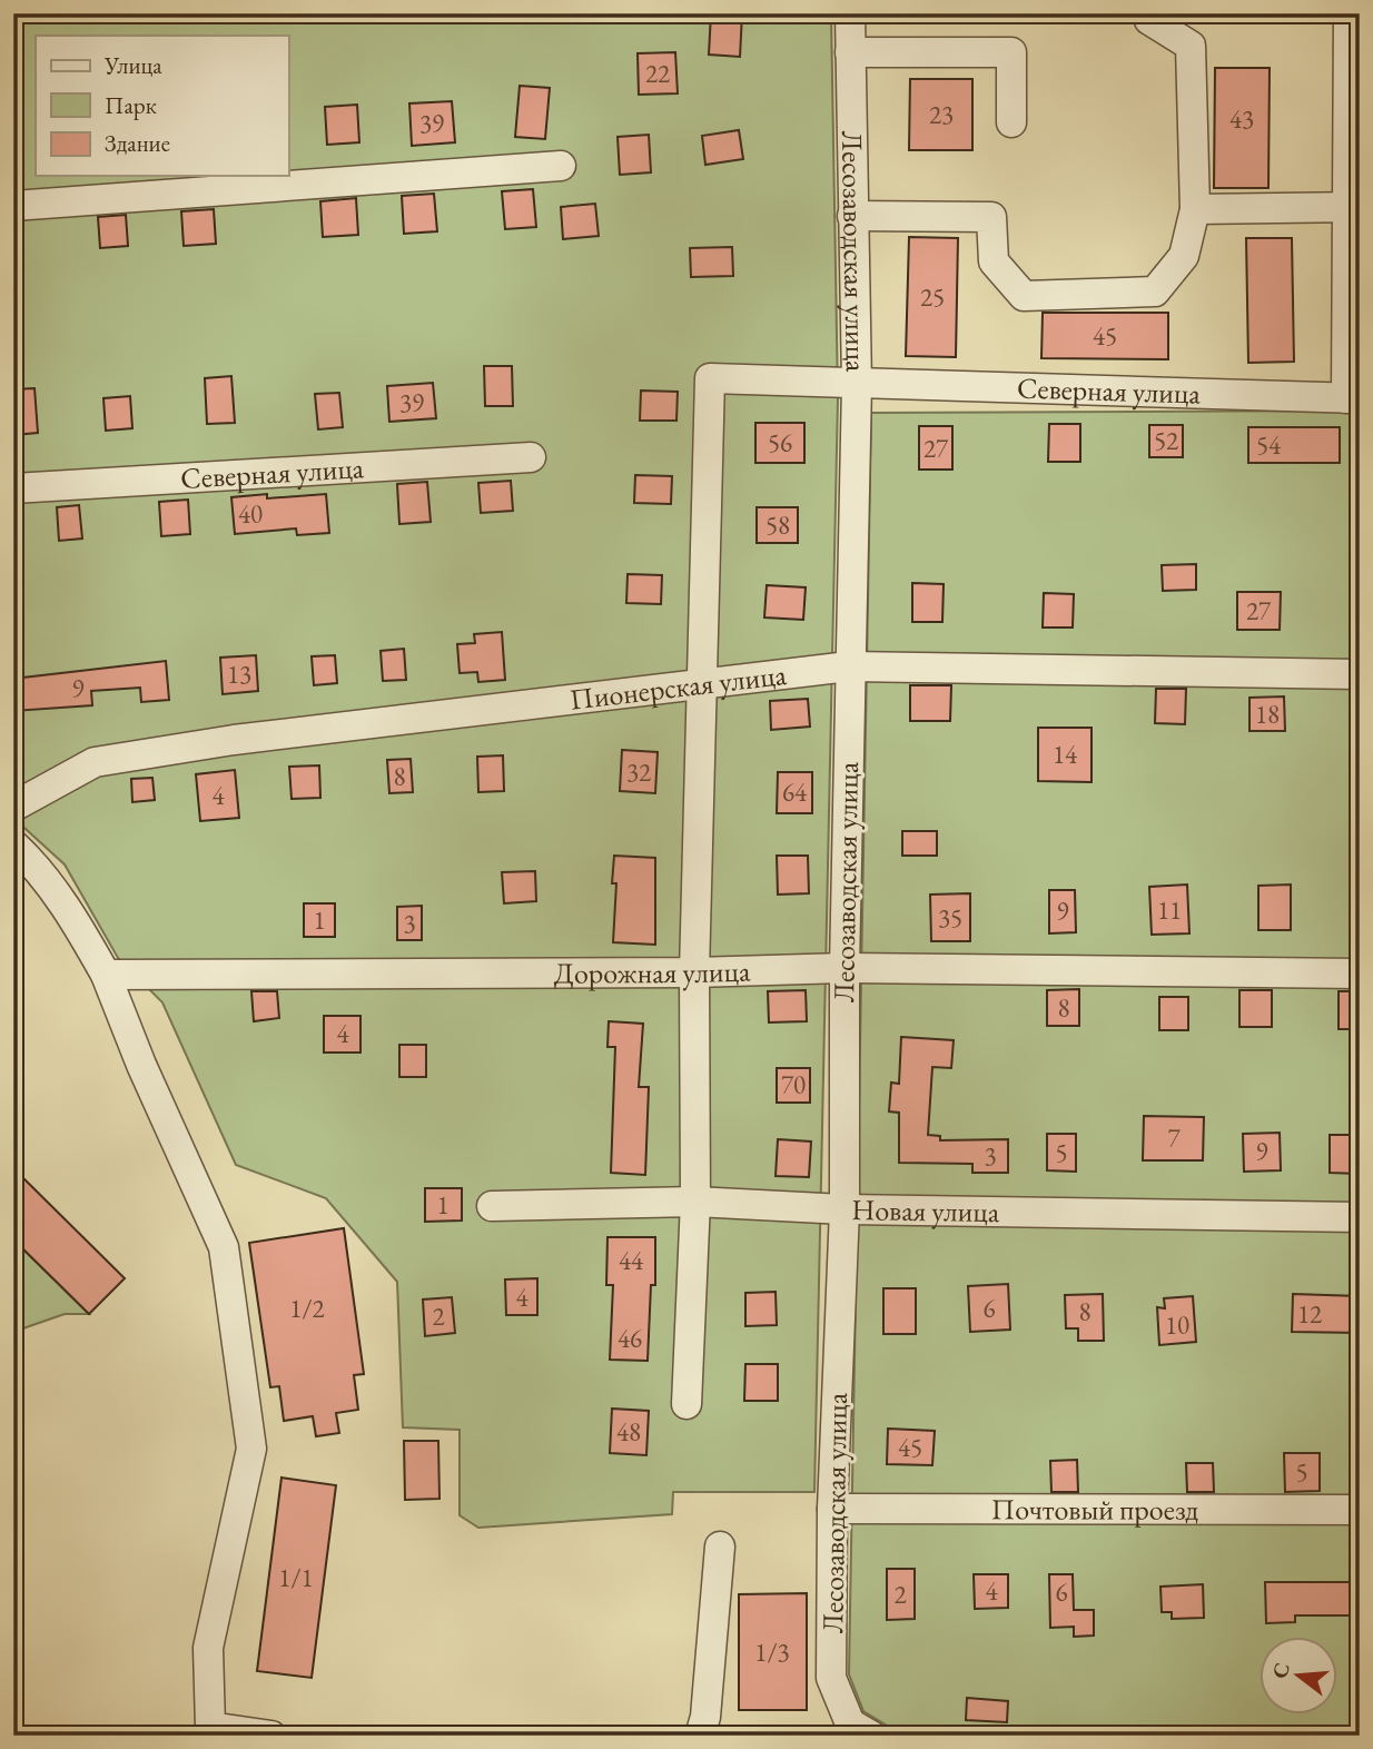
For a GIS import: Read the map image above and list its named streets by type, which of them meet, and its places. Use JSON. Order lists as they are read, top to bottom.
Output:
{
  "streets": {
    "street": [
      "Лесозаводская улица",
      "Северная улица",
      "Пионерская улица",
      "Дорожная улица",
      "Новая улица",
      "Почтовый проезд"
    ]
  },
  "crossings": [
    ["Лесозаводская улица", "Северная улица"],
    ["Лесозаводская улица", "Пионерская улица"],
    ["Лесозаводская улица", "Дорожная улица"],
    ["Лесозаводская улица", "Новая улица"],
    ["Лесозаводская улица", "Почтовый проезд"],
    ["Северная улица", "Пионерская улица"]
  ],
  "house_numbers": [
    "22",
    "23",
    "43",
    "39",
    "25",
    "45",
    "39",
    "52",
    "56",
    "54",
    "27",
    "40",
    "58",
    "27",
    "13",
    "9",
    "18",
    "14",
    "32",
    "8",
    "64",
    "4",
    "11",
    "9",
    "35",
    "1",
    "3",
    "8",
    "4",
    "70",
    "7",
    "9",
    "5",
    "3",
    "1",
    "44",
    "4",
    "1/2",
    "6",
    "8",
    "12",
    "2",
    "10",
    "46",
    "48",
    "45",
    "5",
    "1/1",
    "4",
    "6",
    "2",
    "1/3"
  ],
  "legend": ["Улица", "Парк", "Здание"],
  "north": "left"
}
